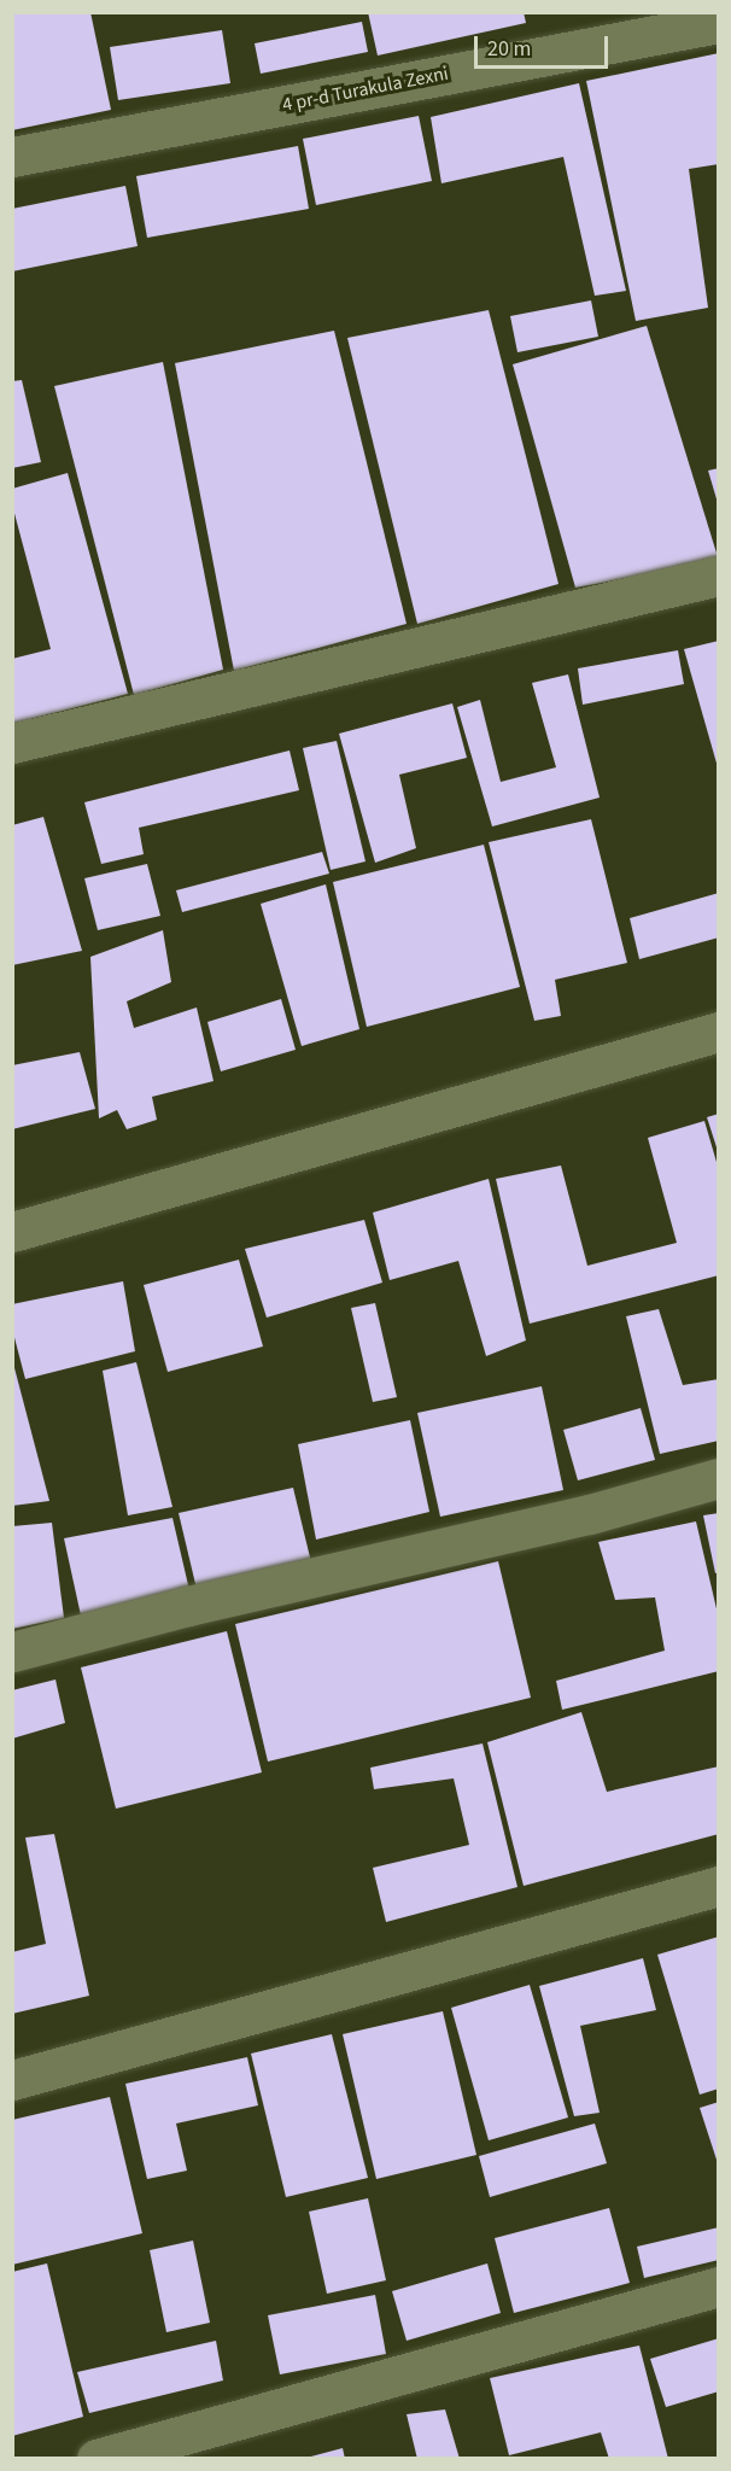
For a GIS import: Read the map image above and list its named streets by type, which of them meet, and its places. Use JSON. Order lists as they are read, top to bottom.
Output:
{
  "streets": {
    "street": ["4 pr-d Turakula Zexni"]
  },
  "scale_bar": "20 m"
}
